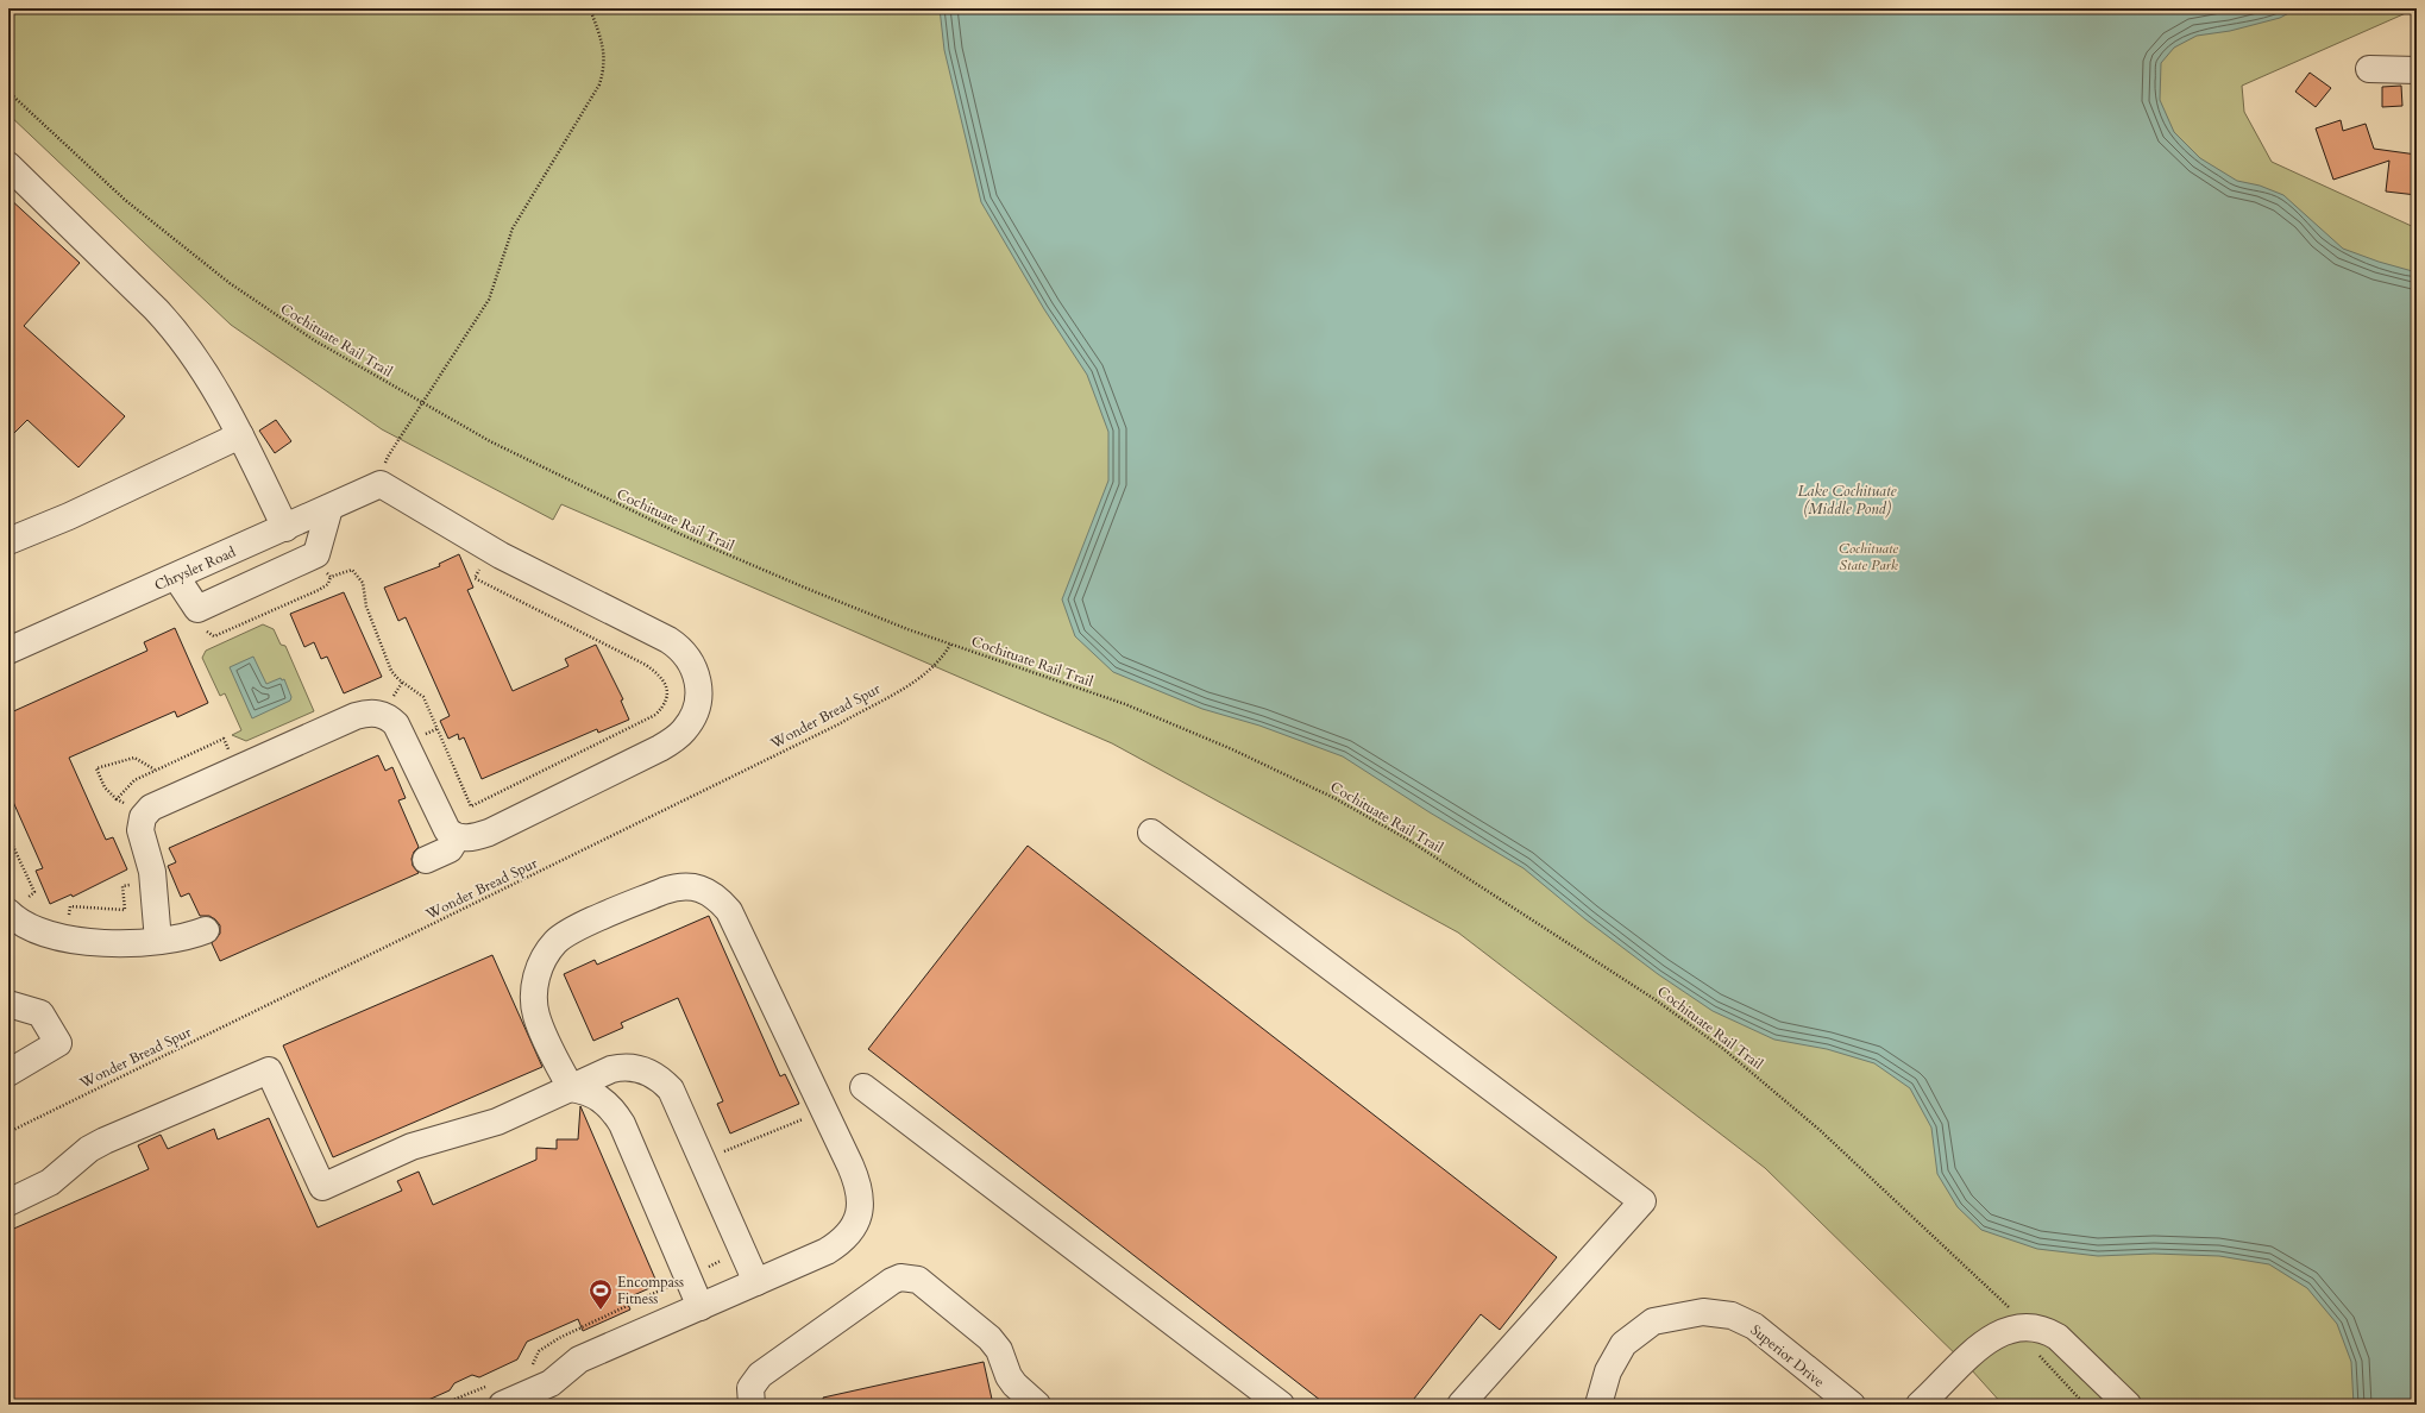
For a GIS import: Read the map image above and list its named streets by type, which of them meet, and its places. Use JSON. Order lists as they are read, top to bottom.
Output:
{
  "streets": {
    "street": ["Chrysler Road", "Superior Drive"],
    "path": ["Cochituate Rail Trail", "Wonder Bread Spur"]
  },
  "crossings": [
    ["Cochituate Rail Trail", "Wonder Bread Spur"]
  ],
  "water": ["Lake Cochituate (Middle Pond)"],
  "parks": ["Cochituate State Park"],
  "places": {
    "sports": ["Encompass Fitness"]
  }
}
